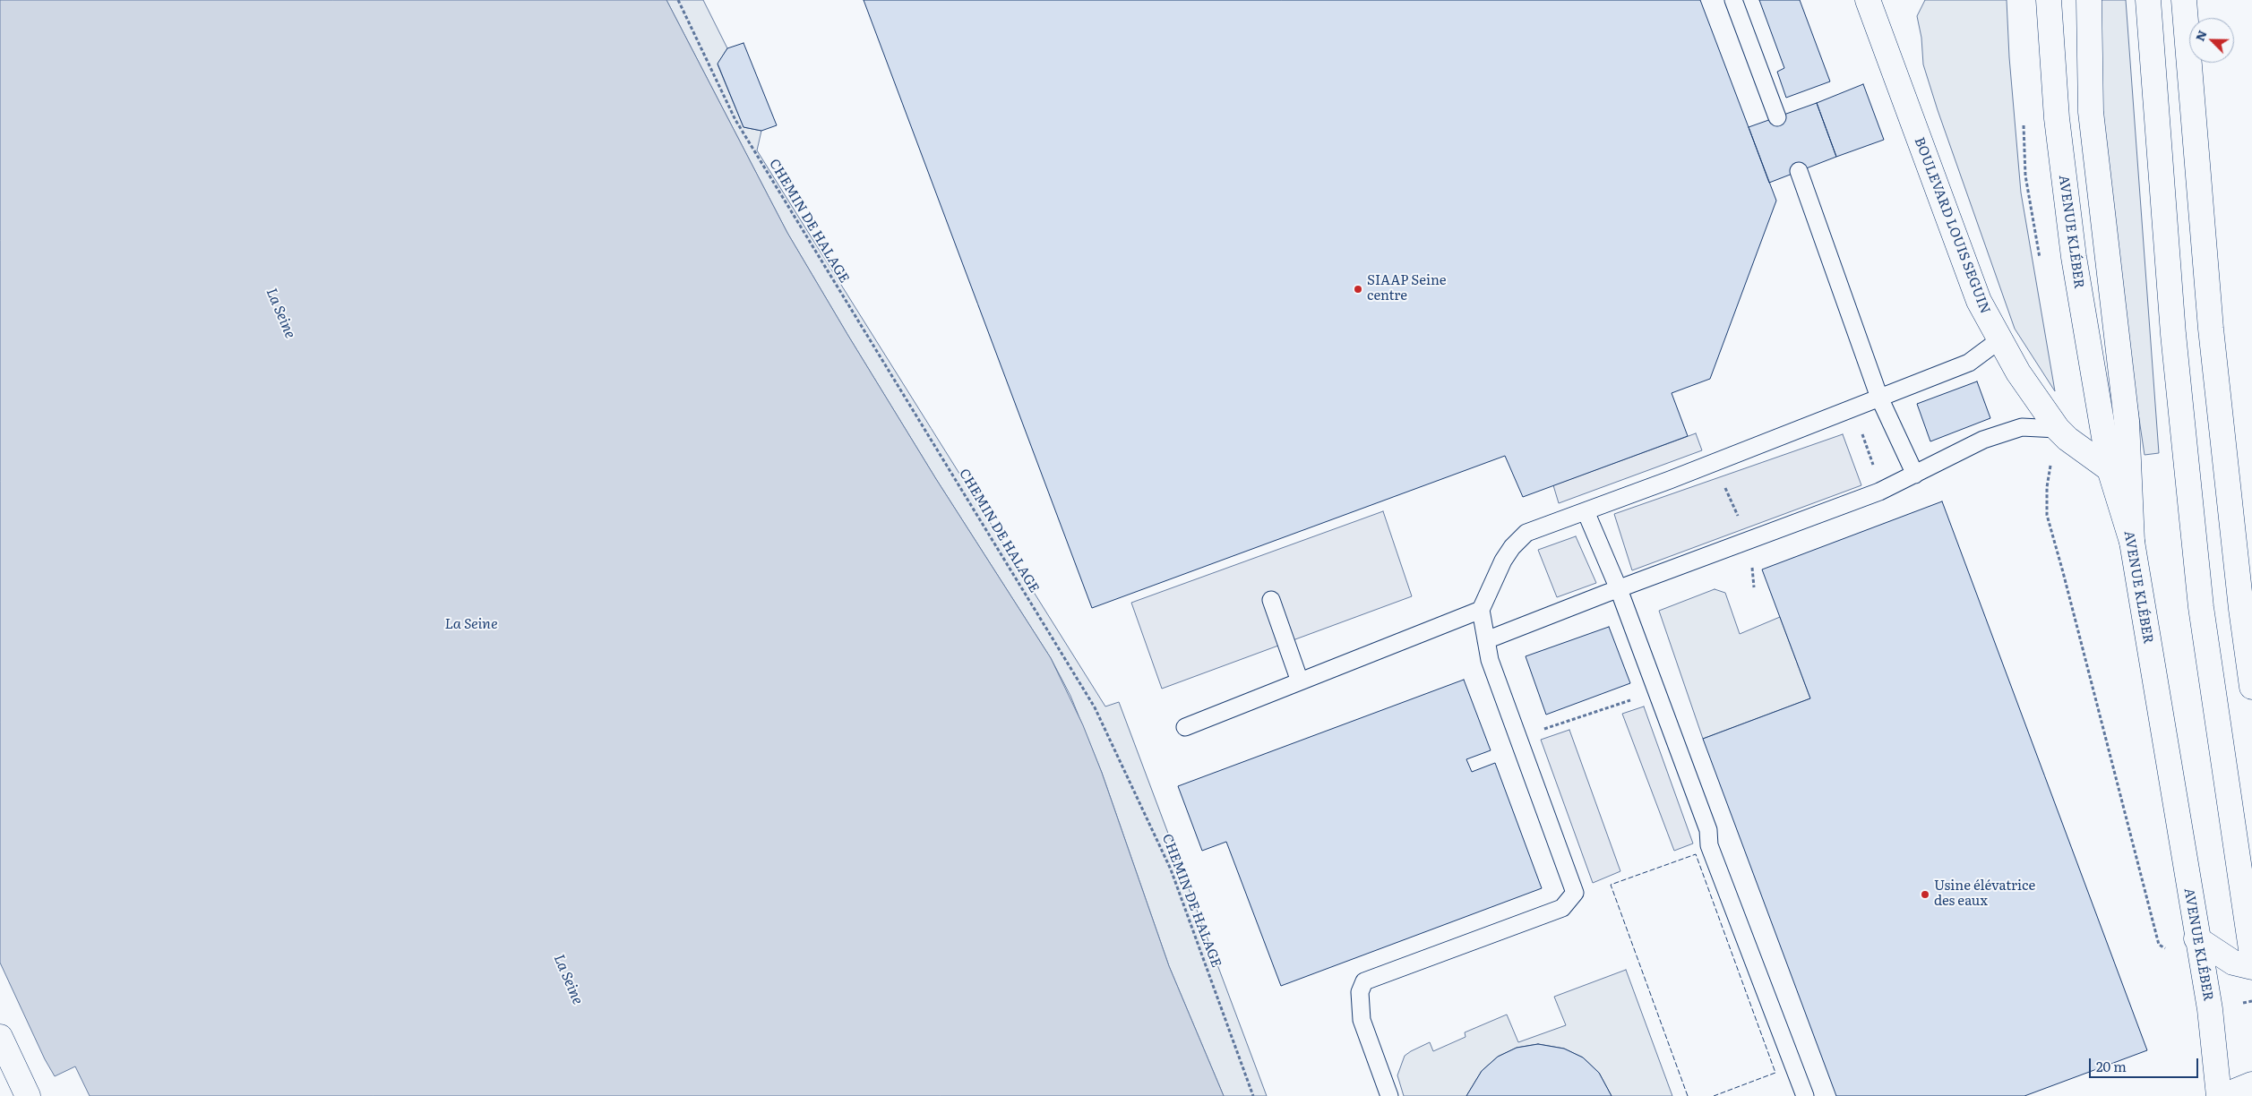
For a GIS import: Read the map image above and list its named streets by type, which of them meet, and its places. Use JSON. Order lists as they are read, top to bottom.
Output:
{
  "streets": {
    "main road": ["BOULEVARD LOUIS SEGUIN", "AVENUE KLÉBER"],
    "path": ["CHEMIN DE HALAGE"]
  },
  "crossings": [
    ["BOULEVARD LOUIS SEGUIN", "AVENUE KLÉBER"]
  ],
  "water": ["La Seine"],
  "places": ["SIAAP Seine centre", "Usine élévatrice des eaux"],
  "scale_bar": "20 m",
  "north": "top left"
}
